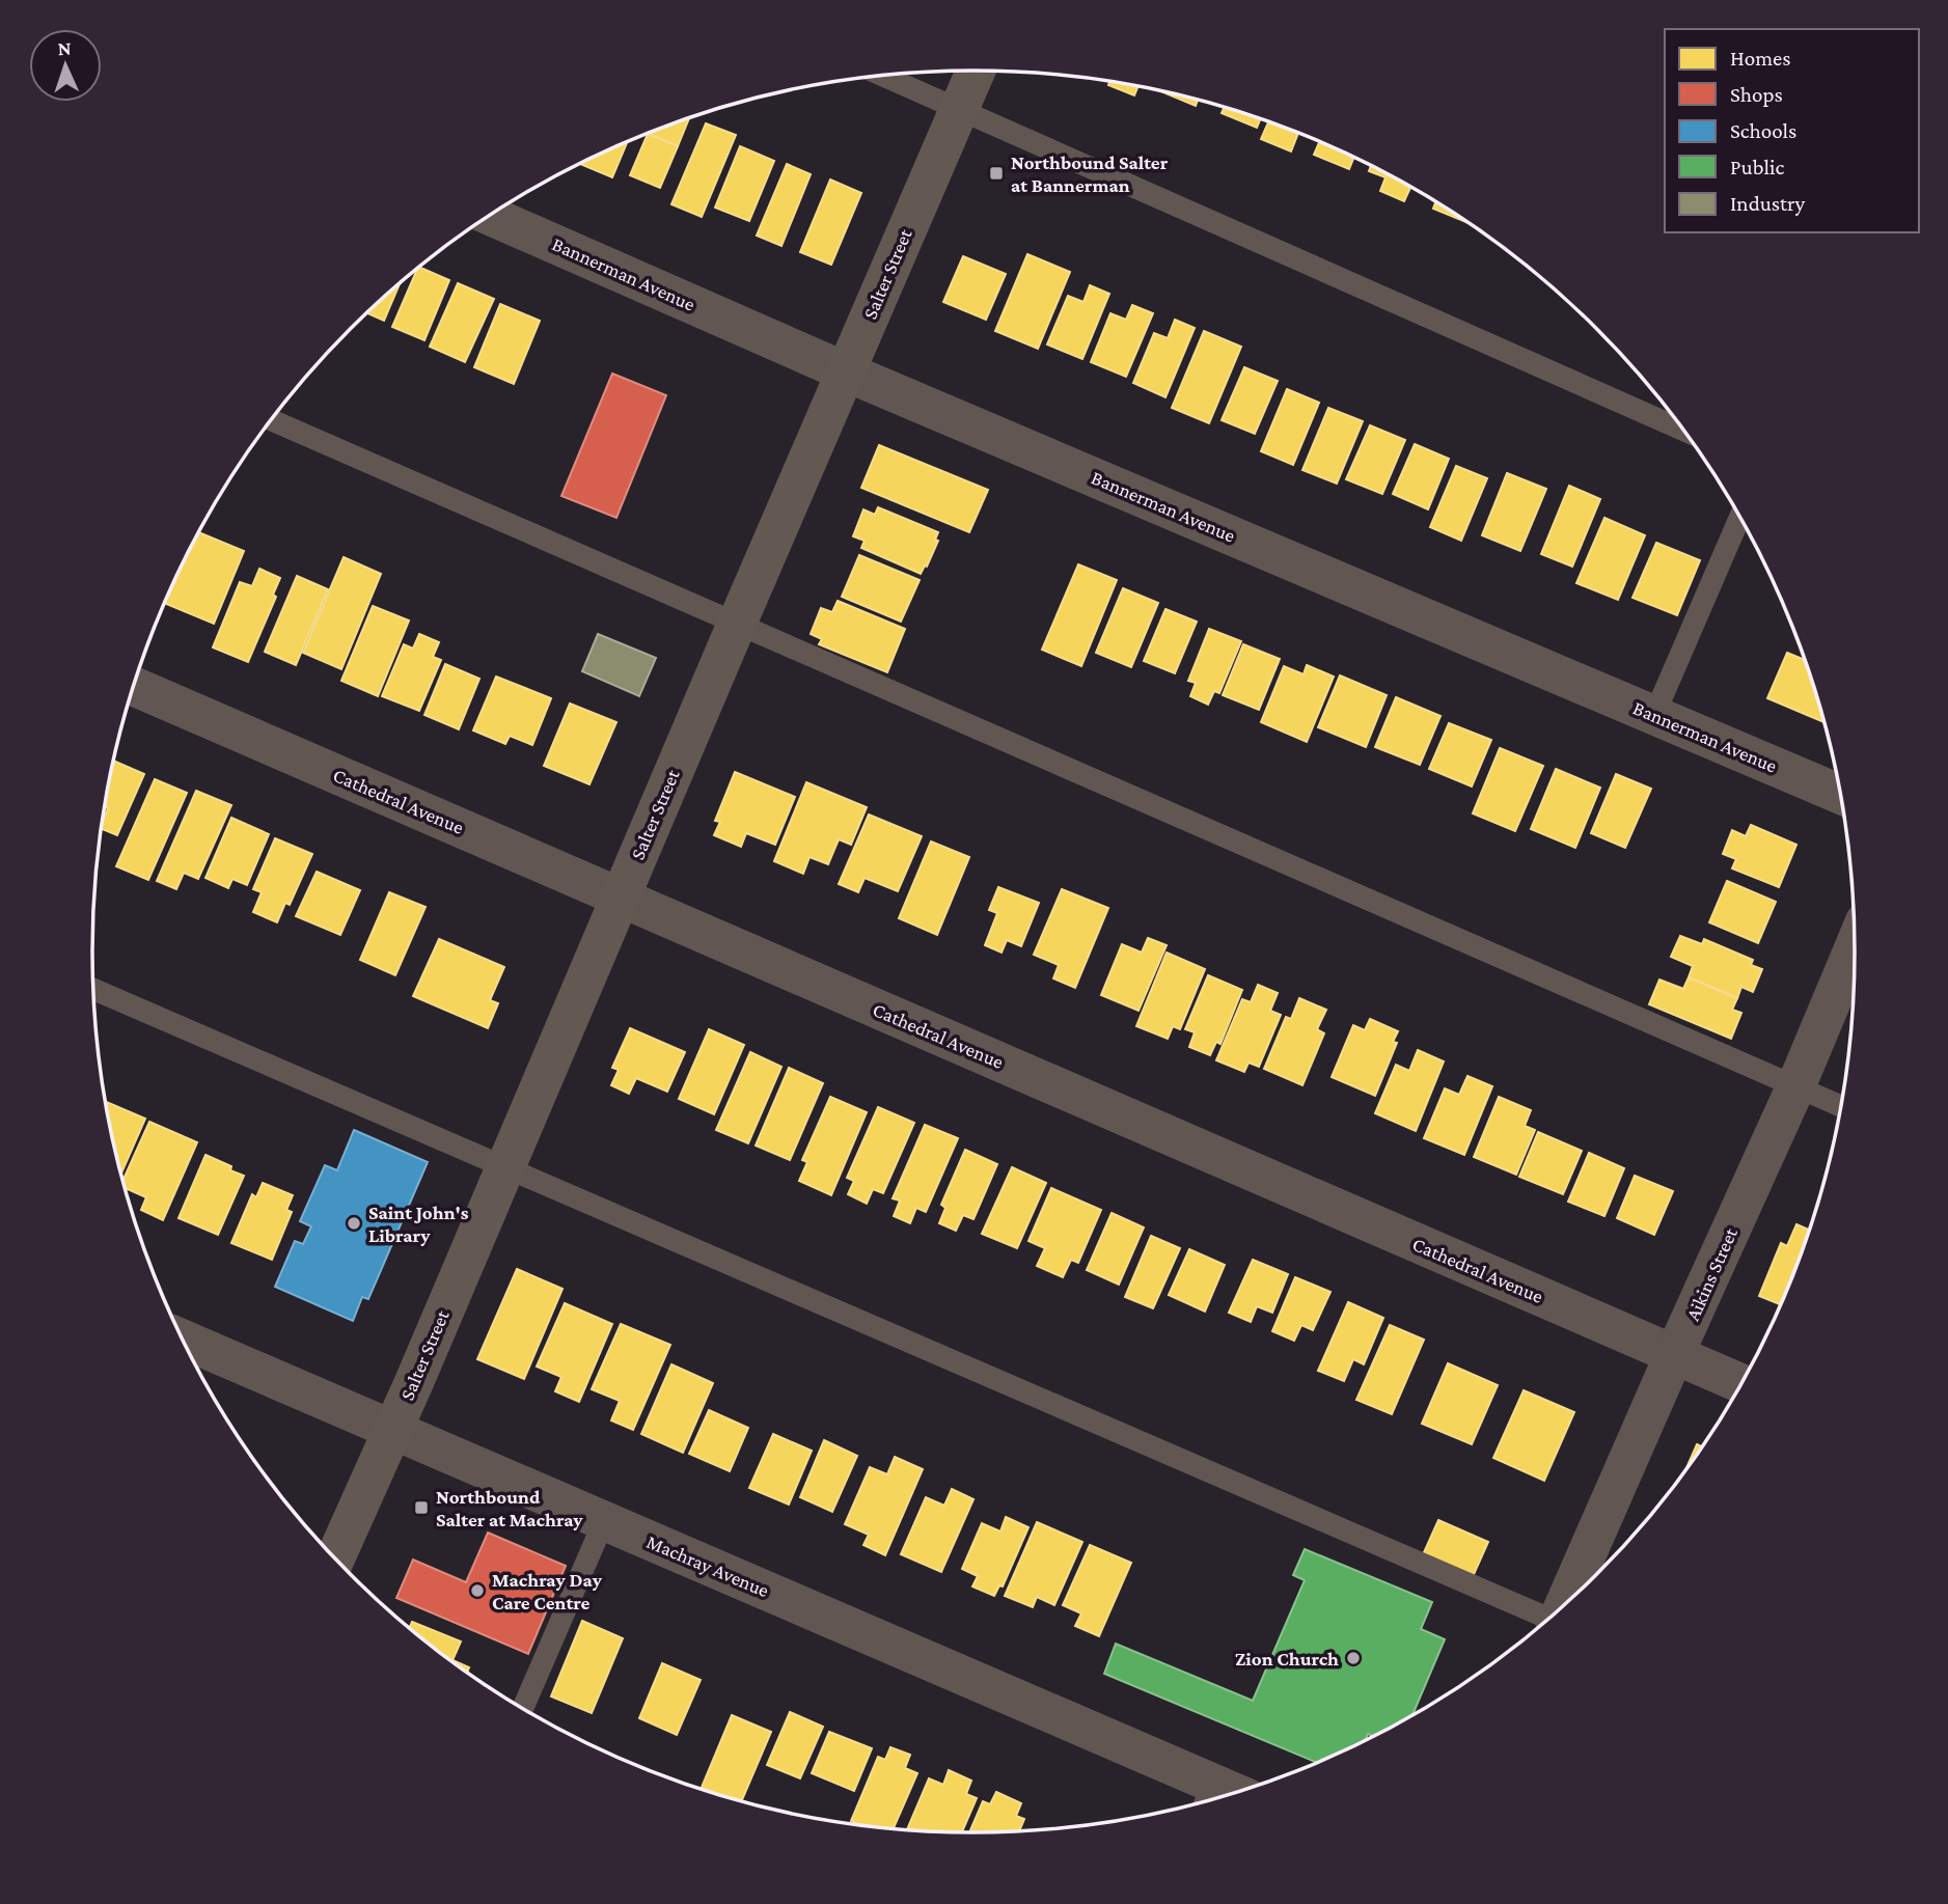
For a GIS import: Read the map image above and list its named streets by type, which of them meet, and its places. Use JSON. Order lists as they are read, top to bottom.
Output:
{
  "streets": {
    "main road": ["Salter Street"],
    "street": [
      "Bannerman Avenue",
      "Cathedral Avenue",
      "Aikins Street",
      "Machray Avenue"
    ]
  },
  "crossings": [
    ["Bannerman Avenue", "Salter Street"],
    ["Salter Street", "Cathedral Avenue"],
    ["Salter Street", "Machray Avenue"],
    ["Cathedral Avenue", "Aikins Street"]
  ],
  "places": {
    "transit": ["Northbound Salter at Bannerman", "Northbound Salter at Machray"],
    "other": ["Saint John's Library", "Machray Day Care Centre", "Zion Church"]
  },
  "legend": [
    "Homes",
    "Shops",
    "Schools",
    "Public",
    "Industry"
  ],
  "north": "top"
}
